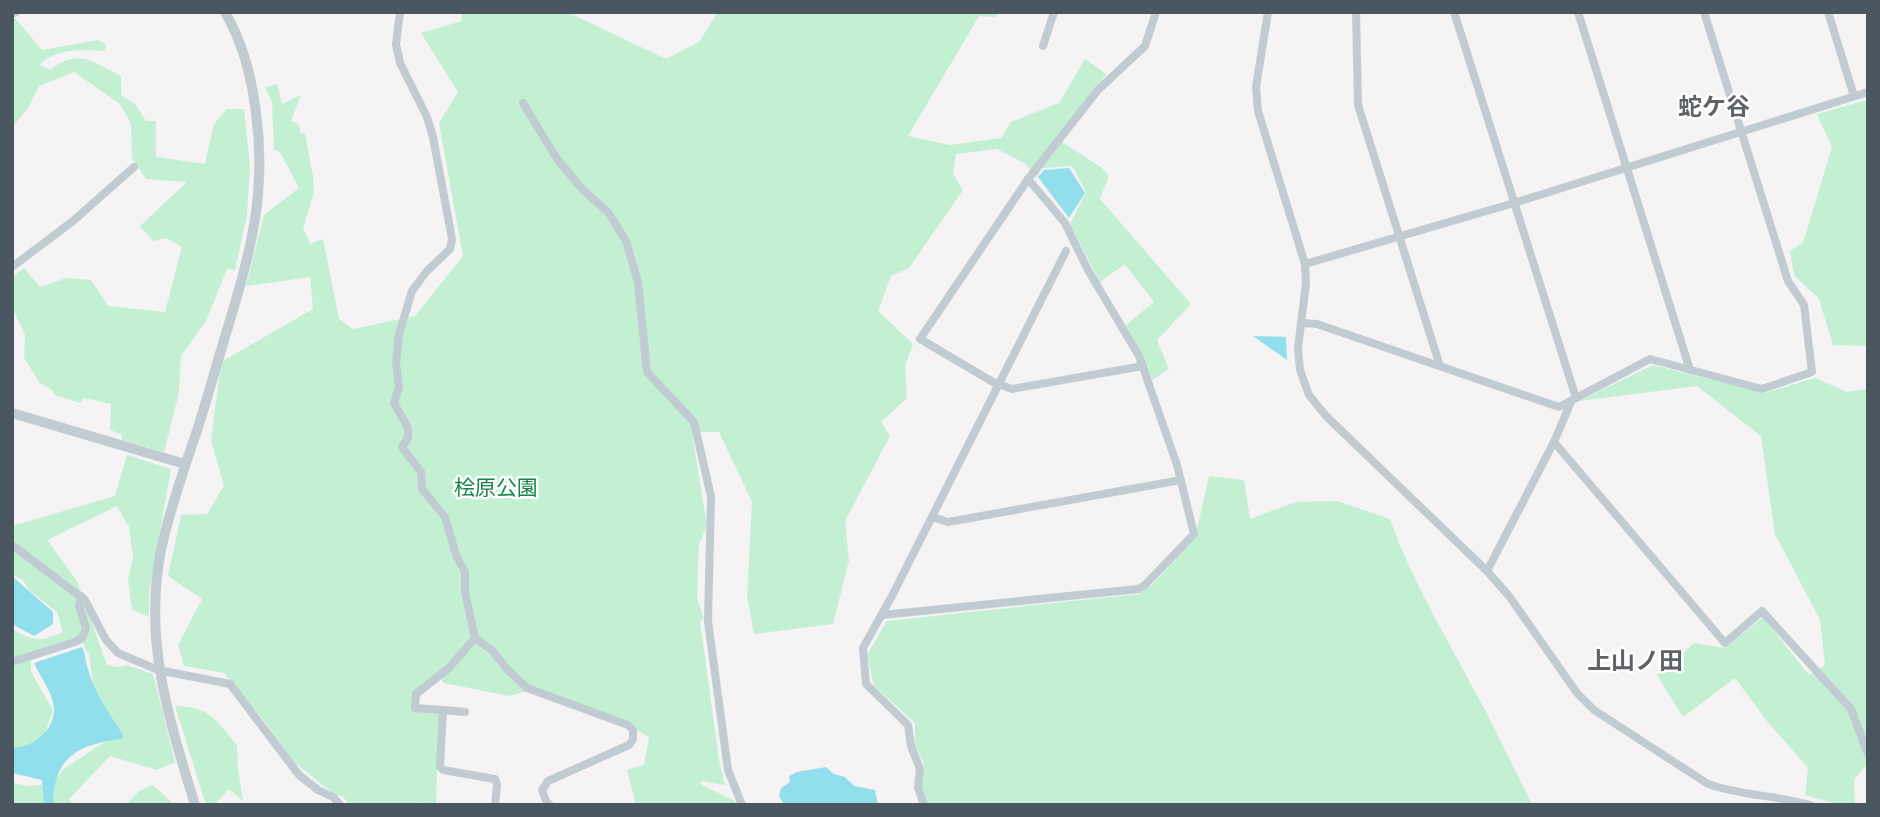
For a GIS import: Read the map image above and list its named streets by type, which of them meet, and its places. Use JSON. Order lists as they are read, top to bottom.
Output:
{
  "districts": ["蛇ケ谷", "上山ノ田"],
  "parks": ["桧原公園"]
}
